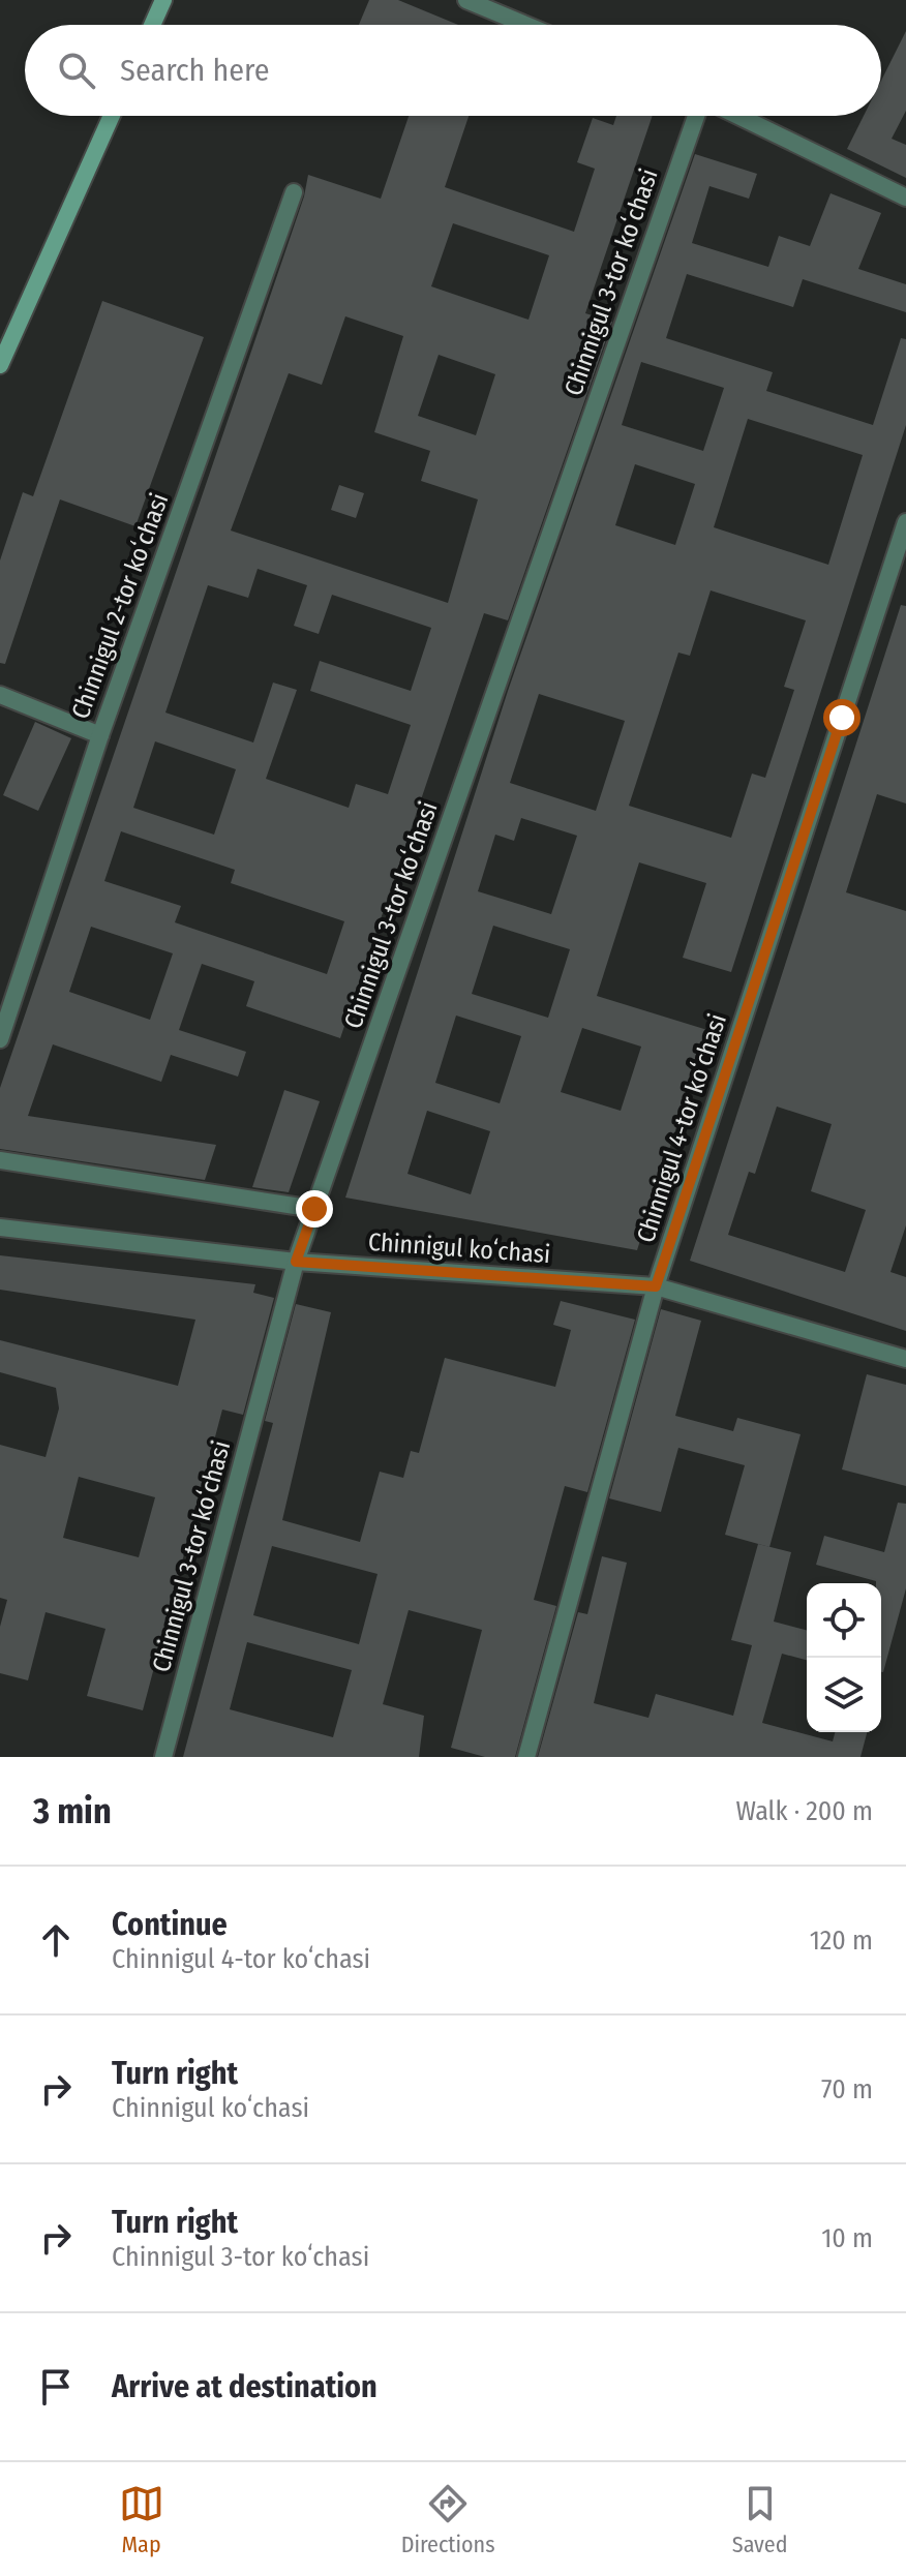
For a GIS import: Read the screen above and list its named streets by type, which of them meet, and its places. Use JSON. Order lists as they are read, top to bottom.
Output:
{
  "streets": {
    "street": [
      "Chinnigul 3-tor koʻchasi",
      "Chinnigul 2-tor koʻchasi",
      "Chinnigul 4-tor koʻchasi",
      "Chinnigul koʻchasi"
    ]
  },
  "crossings": [
    ["Chinnigul 3-tor koʻchasi", "Chinnigul koʻchasi"],
    ["Chinnigul 4-tor koʻchasi", "Chinnigul koʻchasi"]
  ],
  "page": {
    "search": "Search here",
    "heading": ["3 min", "Walk · 200 m"],
    "list": [
      ["Continue", "Chinnigul 4-tor koʻchasi", "120 m"],
      ["Turn right", "Chinnigul koʻchasi", "70 m"],
      ["Turn right", "Chinnigul 3-tor koʻchasi", "10 m"],
      "Arrive at destination"
    ],
    "nav": ["Map", "Directions", "Saved"]
  }
}
